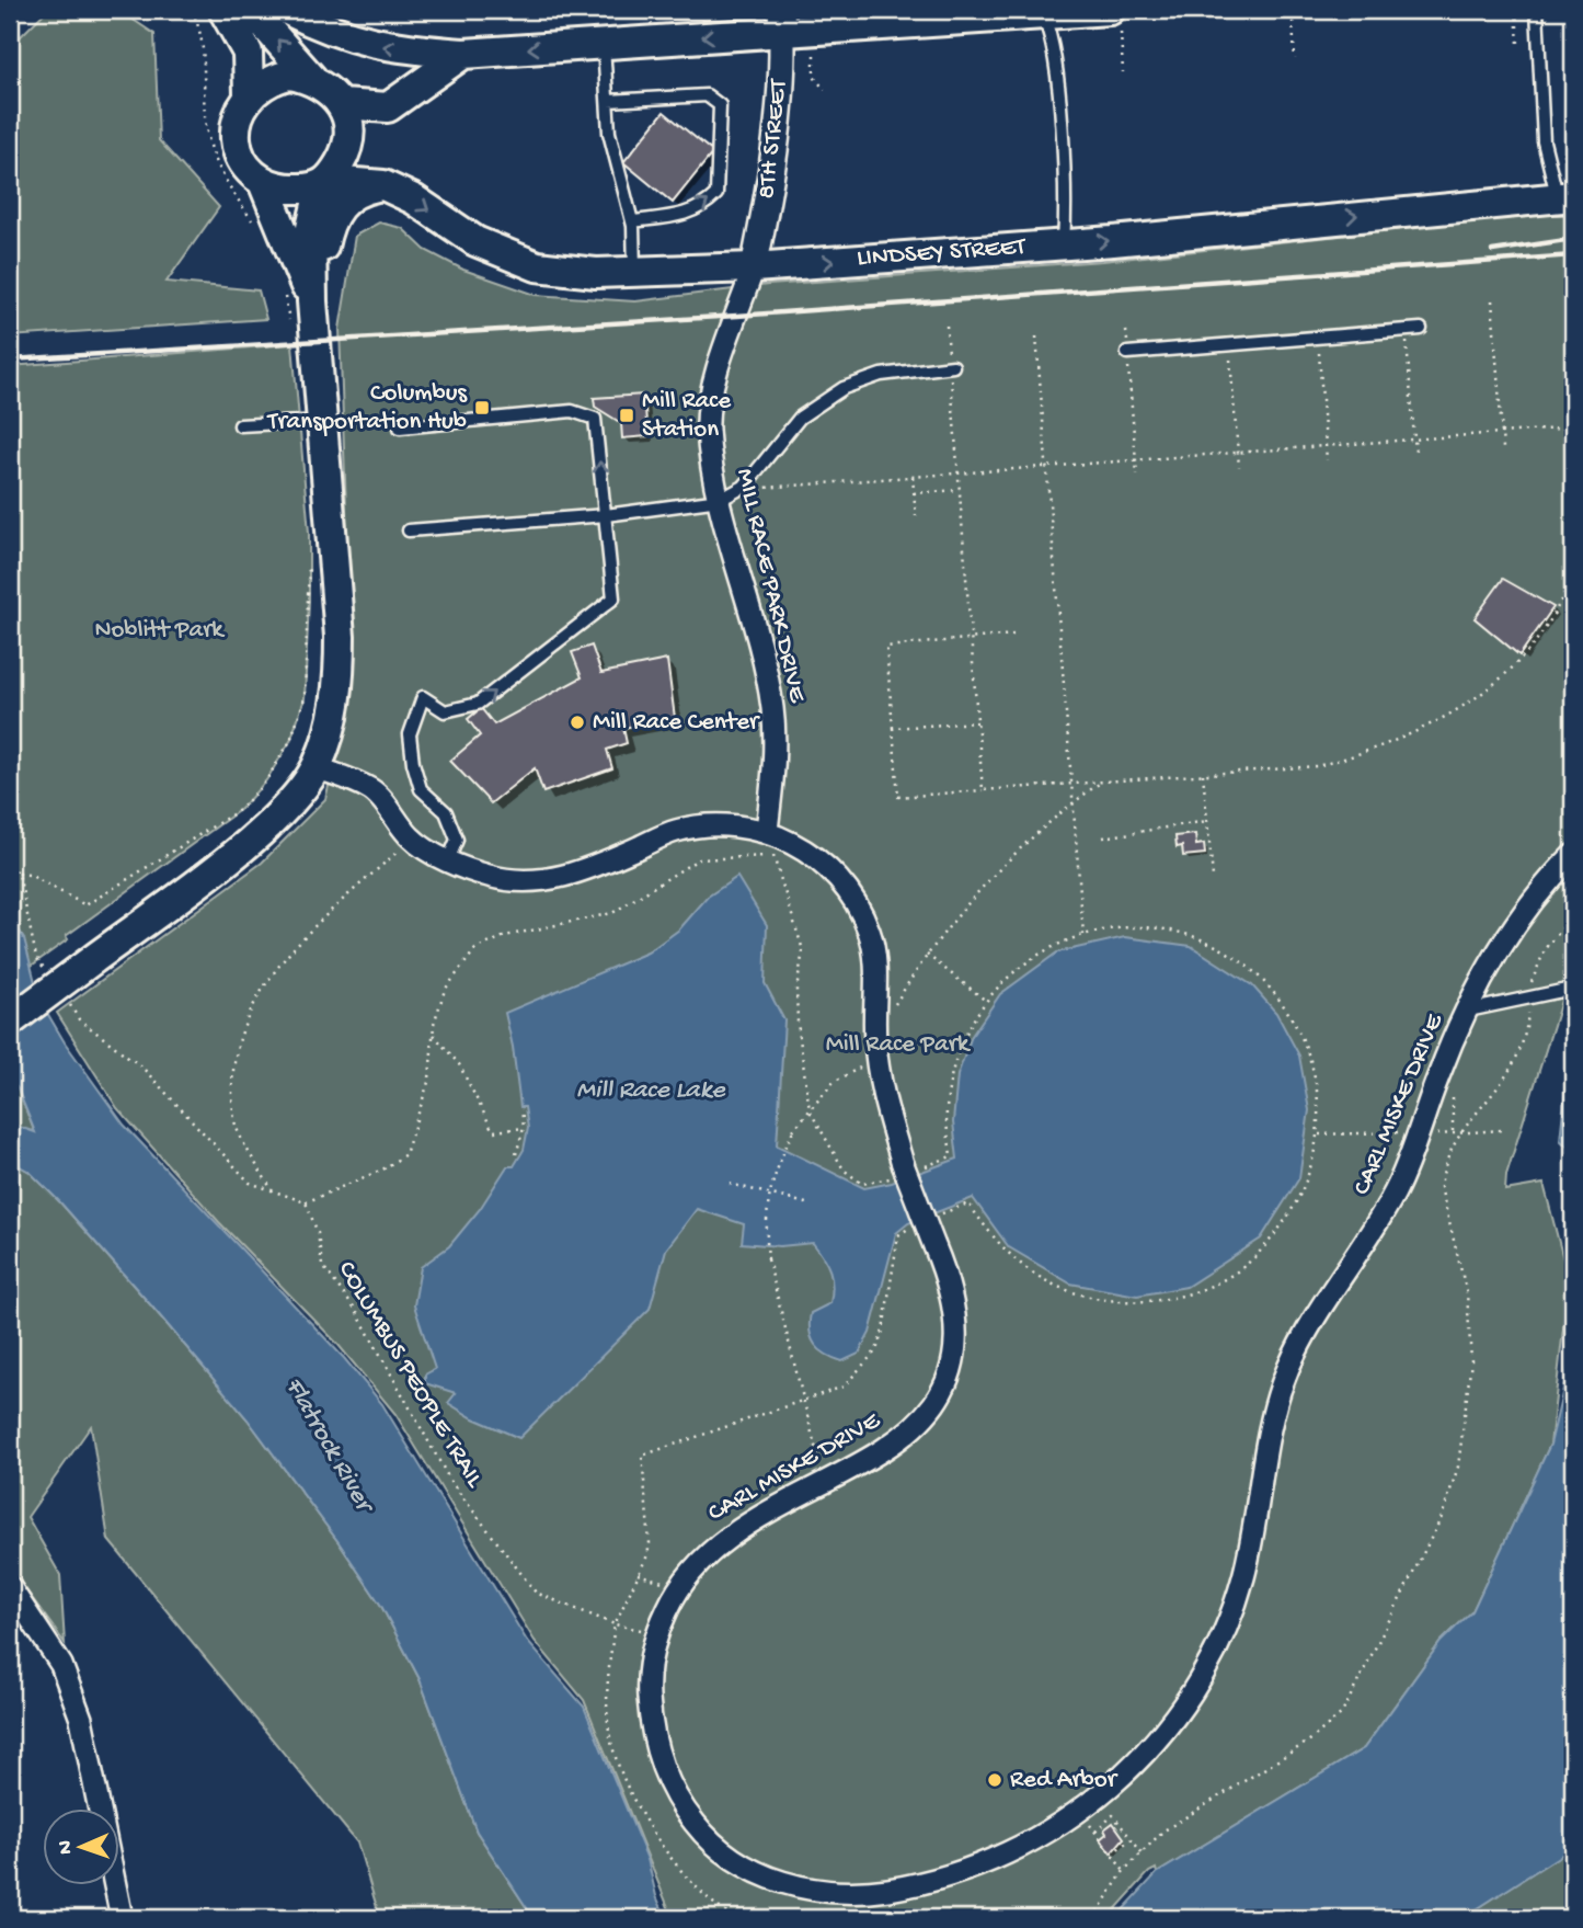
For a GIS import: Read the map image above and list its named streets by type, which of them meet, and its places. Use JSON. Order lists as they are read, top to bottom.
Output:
{
  "streets": {
    "main road": ["LINDSEY STREET"],
    "street": ["8TH STREET", "MILL RACE PARK DRIVE", "CARL MISKE DRIVE"],
    "path": ["COLUMBUS PEOPLE TRAIL"]
  },
  "crossings": [
    ["8TH STREET", "LINDSEY STREET"],
    ["8TH STREET", "MILL RACE PARK DRIVE"],
    ["LINDSEY STREET", "MILL RACE PARK DRIVE"],
    ["MILL RACE PARK DRIVE", "CARL MISKE DRIVE"],
    ["CARL MISKE DRIVE", "COLUMBUS PEOPLE TRAIL"]
  ],
  "water": ["Mill Race Lake", "Flatrock River"],
  "parks": ["Noblitt Park", "Mill Race Park"],
  "places": {
    "transit": ["Columbus Transportation Hub", "Mill Race Station"],
    "other": ["Mill Race Center", "Red Arbor"]
  },
  "north": "left"
}
